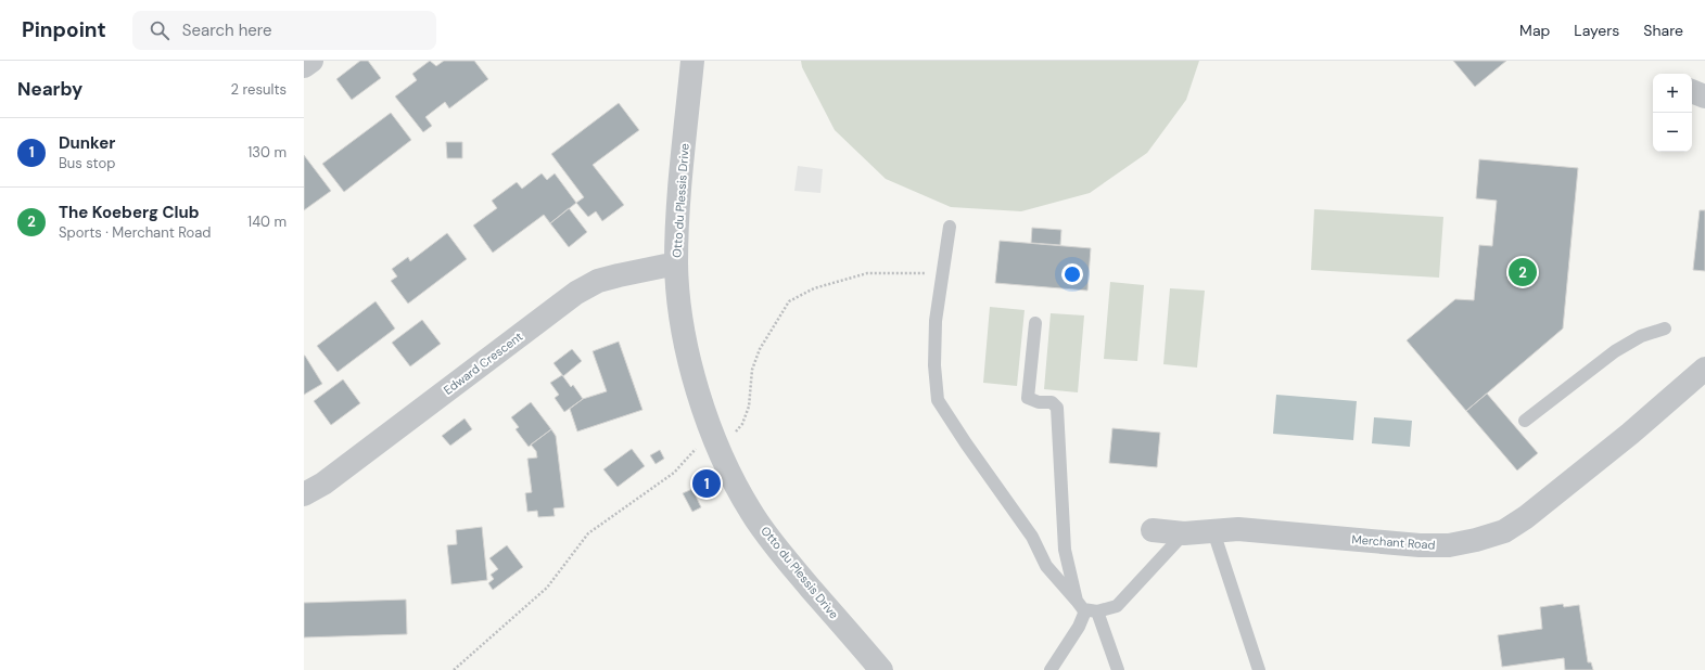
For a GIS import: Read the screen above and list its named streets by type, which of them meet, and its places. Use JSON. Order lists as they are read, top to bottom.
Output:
{
  "streets": {
    "street": ["Otto du Plessis Drive", "Edward Crescent", "Merchant Road"]
  },
  "crossings": [
    ["Otto du Plessis Drive", "Edward Crescent"]
  ],
  "page": {
    "header": "Pinpoint",
    "search": "Search here",
    "nav": ["Map", "Layers", "Share"],
    "heading": ["Nearby", "2 results"],
    "map_buttons": ["+", "−"],
    "list": [
      {
        "mark": "1",
        "name": "Dunker",
        "note": "Bus stop",
        "value": "130 m"
      },
      {
        "mark": "2",
        "name": "The Koeberg Club",
        "note": "Sports · Merchant Road",
        "value": "140 m"
      }
    ],
    "pins": ["2", "1"]
  }
}
